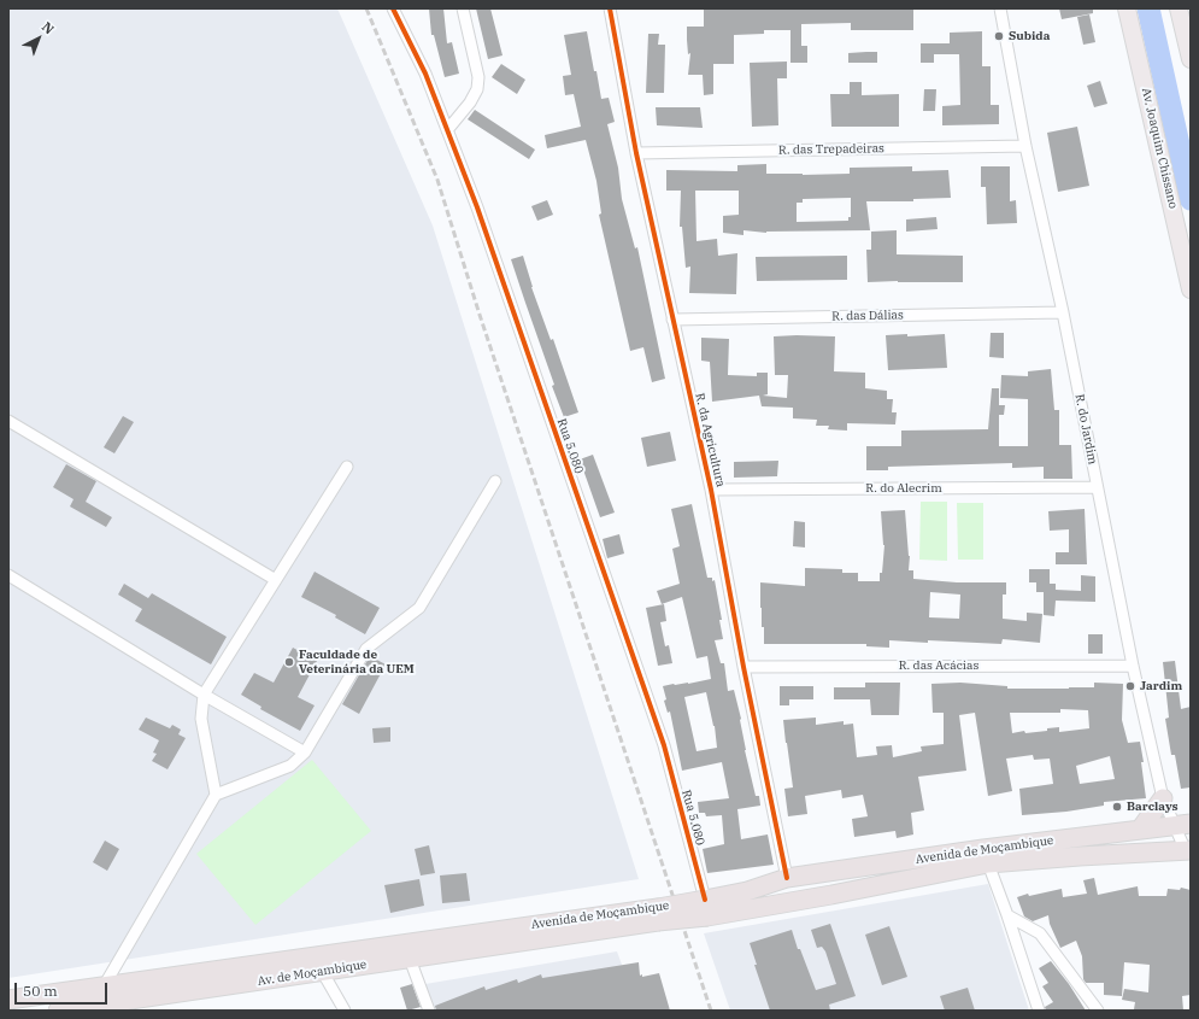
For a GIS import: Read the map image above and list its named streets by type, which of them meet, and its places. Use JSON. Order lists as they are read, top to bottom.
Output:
{
  "streets": {
    "highway": ["Avenida de Moçambique", "Av. de Moçambique"],
    "main road": ["Av. Joaquim Chissano"],
    "street": [
      "R. das Trepadeiras",
      "R. das Dálias",
      "R. do Jardim",
      "R. da Agricultura",
      "Rua 5.080",
      "R. do Alecrim",
      "R. das Acácias"
    ]
  },
  "crossings": [
    ["R. das Trepadeiras", "R. do Jardim"],
    ["R. das Trepadeiras", "R. da Agricultura"],
    ["R. das Dálias", "R. do Jardim"],
    ["R. das Dálias", "R. da Agricultura"],
    ["R. do Jardim", "R. do Alecrim"],
    ["R. do Jardim", "R. das Acácias"],
    ["R. do Jardim", "Avenida de Moçambique"],
    ["R. da Agricultura", "R. do Alecrim"],
    ["R. da Agricultura", "R. das Acácias"],
    ["R. da Agricultura", "Avenida de Moçambique"],
    ["Rua 5.080", "Avenida de Moçambique"],
    ["Avenida de Moçambique", "Av. de Moçambique"]
  ],
  "places": [
    "Subida",
    "Faculdade de Veterinária da UEM",
    "Jardim",
    "Barclays"
  ],
  "scale_bar": "50 m",
  "north": "top right"
}
